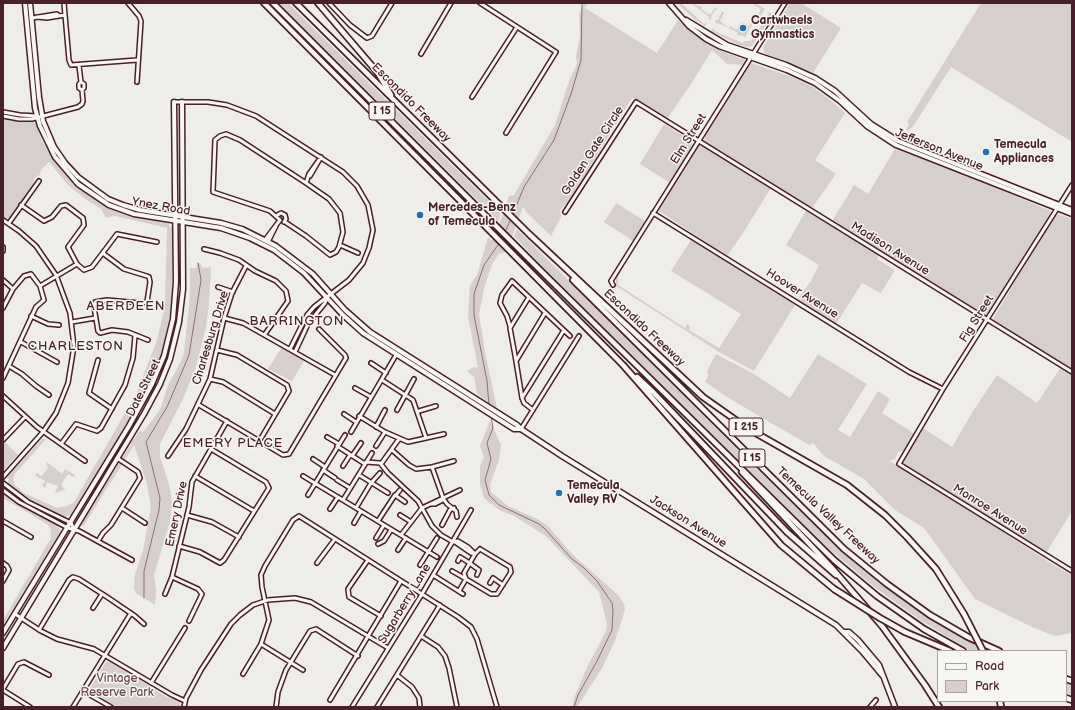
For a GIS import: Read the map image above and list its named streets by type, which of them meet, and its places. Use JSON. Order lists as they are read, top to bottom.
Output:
{
  "streets": {
    "highway": [
      "Escondido Freeway",
      "I 15",
      "I 215",
      "Temecula Valley Freeway"
    ],
    "main road": [
      "Jefferson Avenue",
      "Ynez Road",
      "Date Street",
      "Jackson Avenue"
    ],
    "street": [
      "Elm Street",
      "Golden Gate Circle",
      "Madison Avenue",
      "Hoover Avenue",
      "Fig Street",
      "Charlesburg Drive",
      "Monroe Avenue",
      "Emery Drive",
      "Sugarberry Lane"
    ]
  },
  "crossings": [
    ["Escondido Freeway", "Temecula Valley Freeway"],
    ["I 15", "Temecula Valley Freeway"],
    ["Elm Street", "Jefferson Avenue"],
    ["Elm Street", "Golden Gate Circle"],
    ["Elm Street", "Madison Avenue"],
    ["Elm Street", "Hoover Avenue"],
    ["Jefferson Avenue", "Fig Street"],
    ["Golden Gate Circle", "Madison Avenue"],
    ["Ynez Road", "Date Street"],
    ["Ynez Road", "Jackson Avenue"],
    ["Madison Avenue", "Fig Street"],
    ["Hoover Avenue", "Fig Street"],
    ["Fig Street", "Monroe Avenue"]
  ],
  "districts": [
    "ABERDEEN",
    "BARRINGTON",
    "CHARLESTON",
    "EMERY PLACE"
  ],
  "parks": ["Vintage Reserve Park"],
  "places": [
    "Cartwheels Gymnastics",
    "Temecula Appliances",
    "Mercedes-Benz of Temecula",
    "Temecula Valley RV"
  ],
  "legend": ["Road", "Park"]
}
